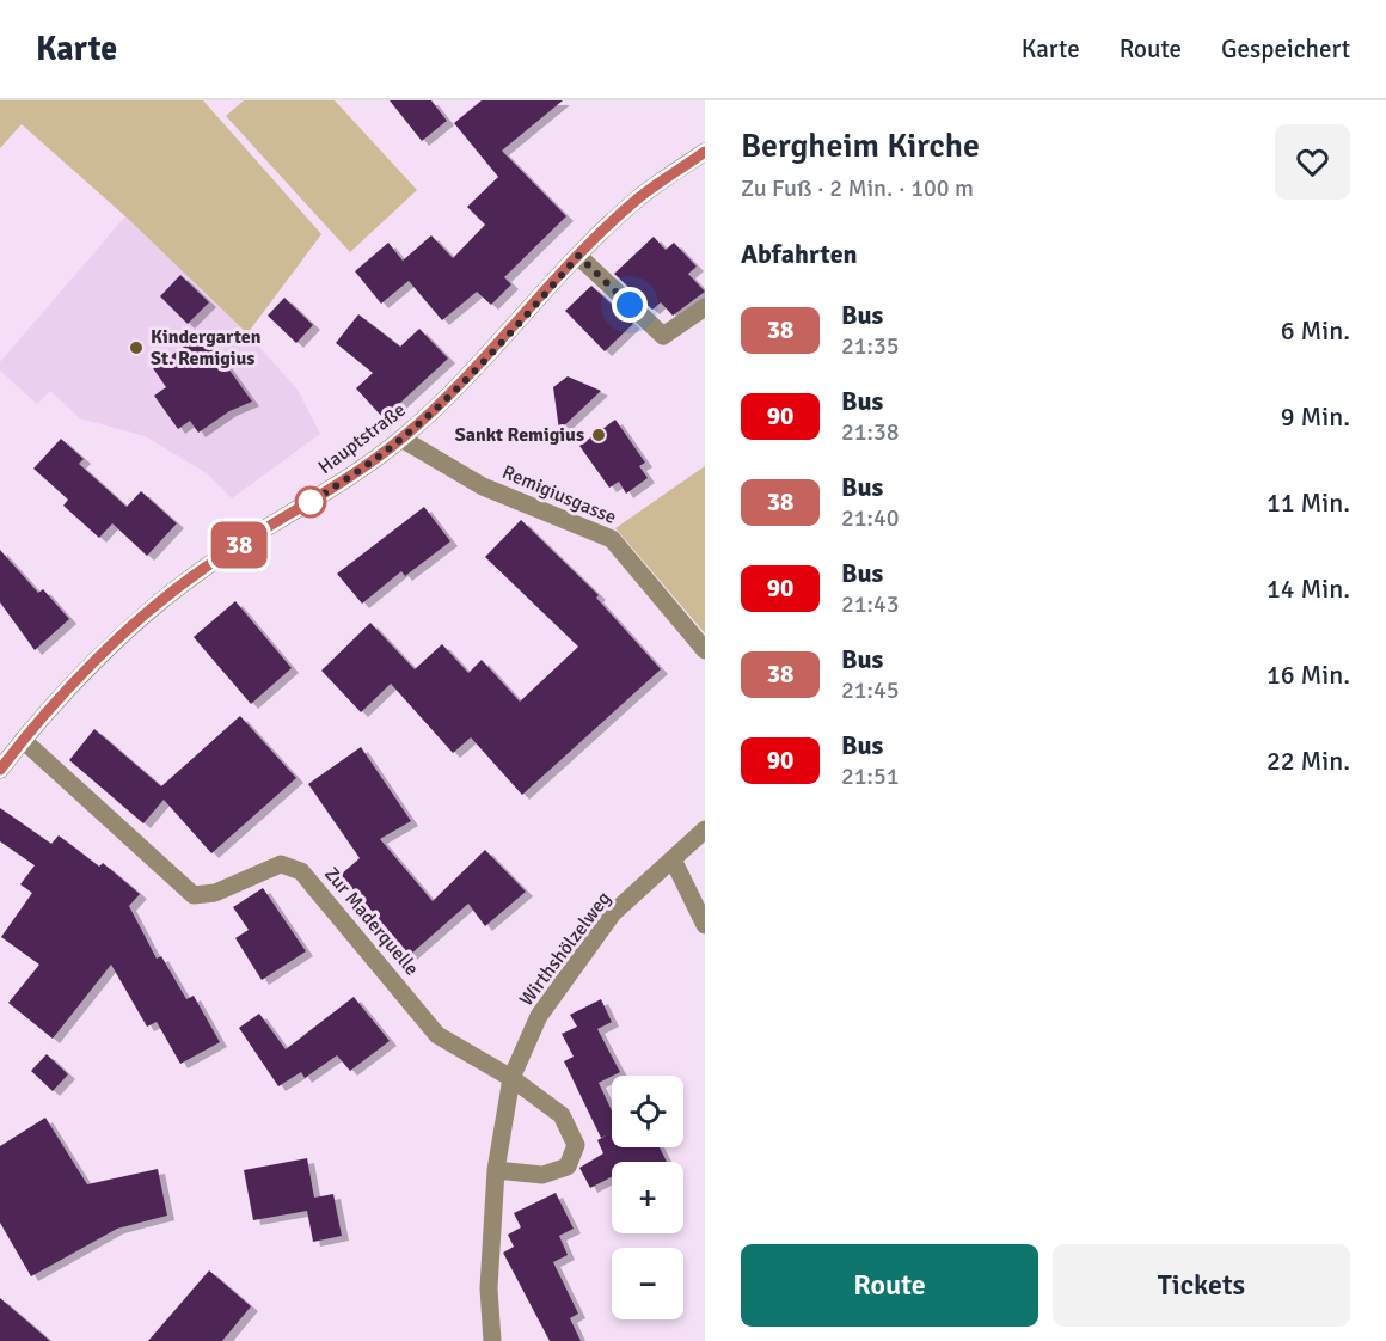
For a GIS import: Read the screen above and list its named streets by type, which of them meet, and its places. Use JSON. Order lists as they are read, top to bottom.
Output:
{
  "streets": {
    "street": [
      "Hauptstraße",
      "Remigiusgasse",
      "Zur Maderquelle",
      "Wirthshölzelweg"
    ]
  },
  "crossings": [
    ["Hauptstraße", "Remigiusgasse"],
    ["Hauptstraße", "Zur Maderquelle"],
    ["Zur Maderquelle", "Wirthshölzelweg"]
  ],
  "places": ["Kindergarten St. Remigius", "Sankt Remigius"],
  "lines": ["bus line 38"],
  "page": {
    "header": "Karte",
    "nav": ["Karte", "Route", "Gespeichert"],
    "on_map": "38",
    "heading": [
      ["Bergheim Kirche", "Zu Fuß · 2 Min. · 100 m"],
      "Abfahrten"
    ],
    "list": [
      {
        "mark": "38",
        "name": "Bus",
        "note": "21:35",
        "value": "6 Min."
      },
      {
        "mark": "90",
        "name": "Bus",
        "note": "21:38",
        "value": "9 Min."
      },
      {
        "mark": "38",
        "name": "Bus",
        "note": "21:40",
        "value": "11 Min."
      },
      {
        "mark": "90",
        "name": "Bus",
        "note": "21:43",
        "value": "14 Min."
      },
      {
        "mark": "38",
        "name": "Bus",
        "note": "21:45",
        "value": "16 Min."
      },
      {
        "mark": "90",
        "name": "Bus",
        "note": "21:51",
        "value": "22 Min."
      }
    ],
    "map_buttons": ["+", "−"],
    "buttons": ["Route", "Tickets"]
  }
}
